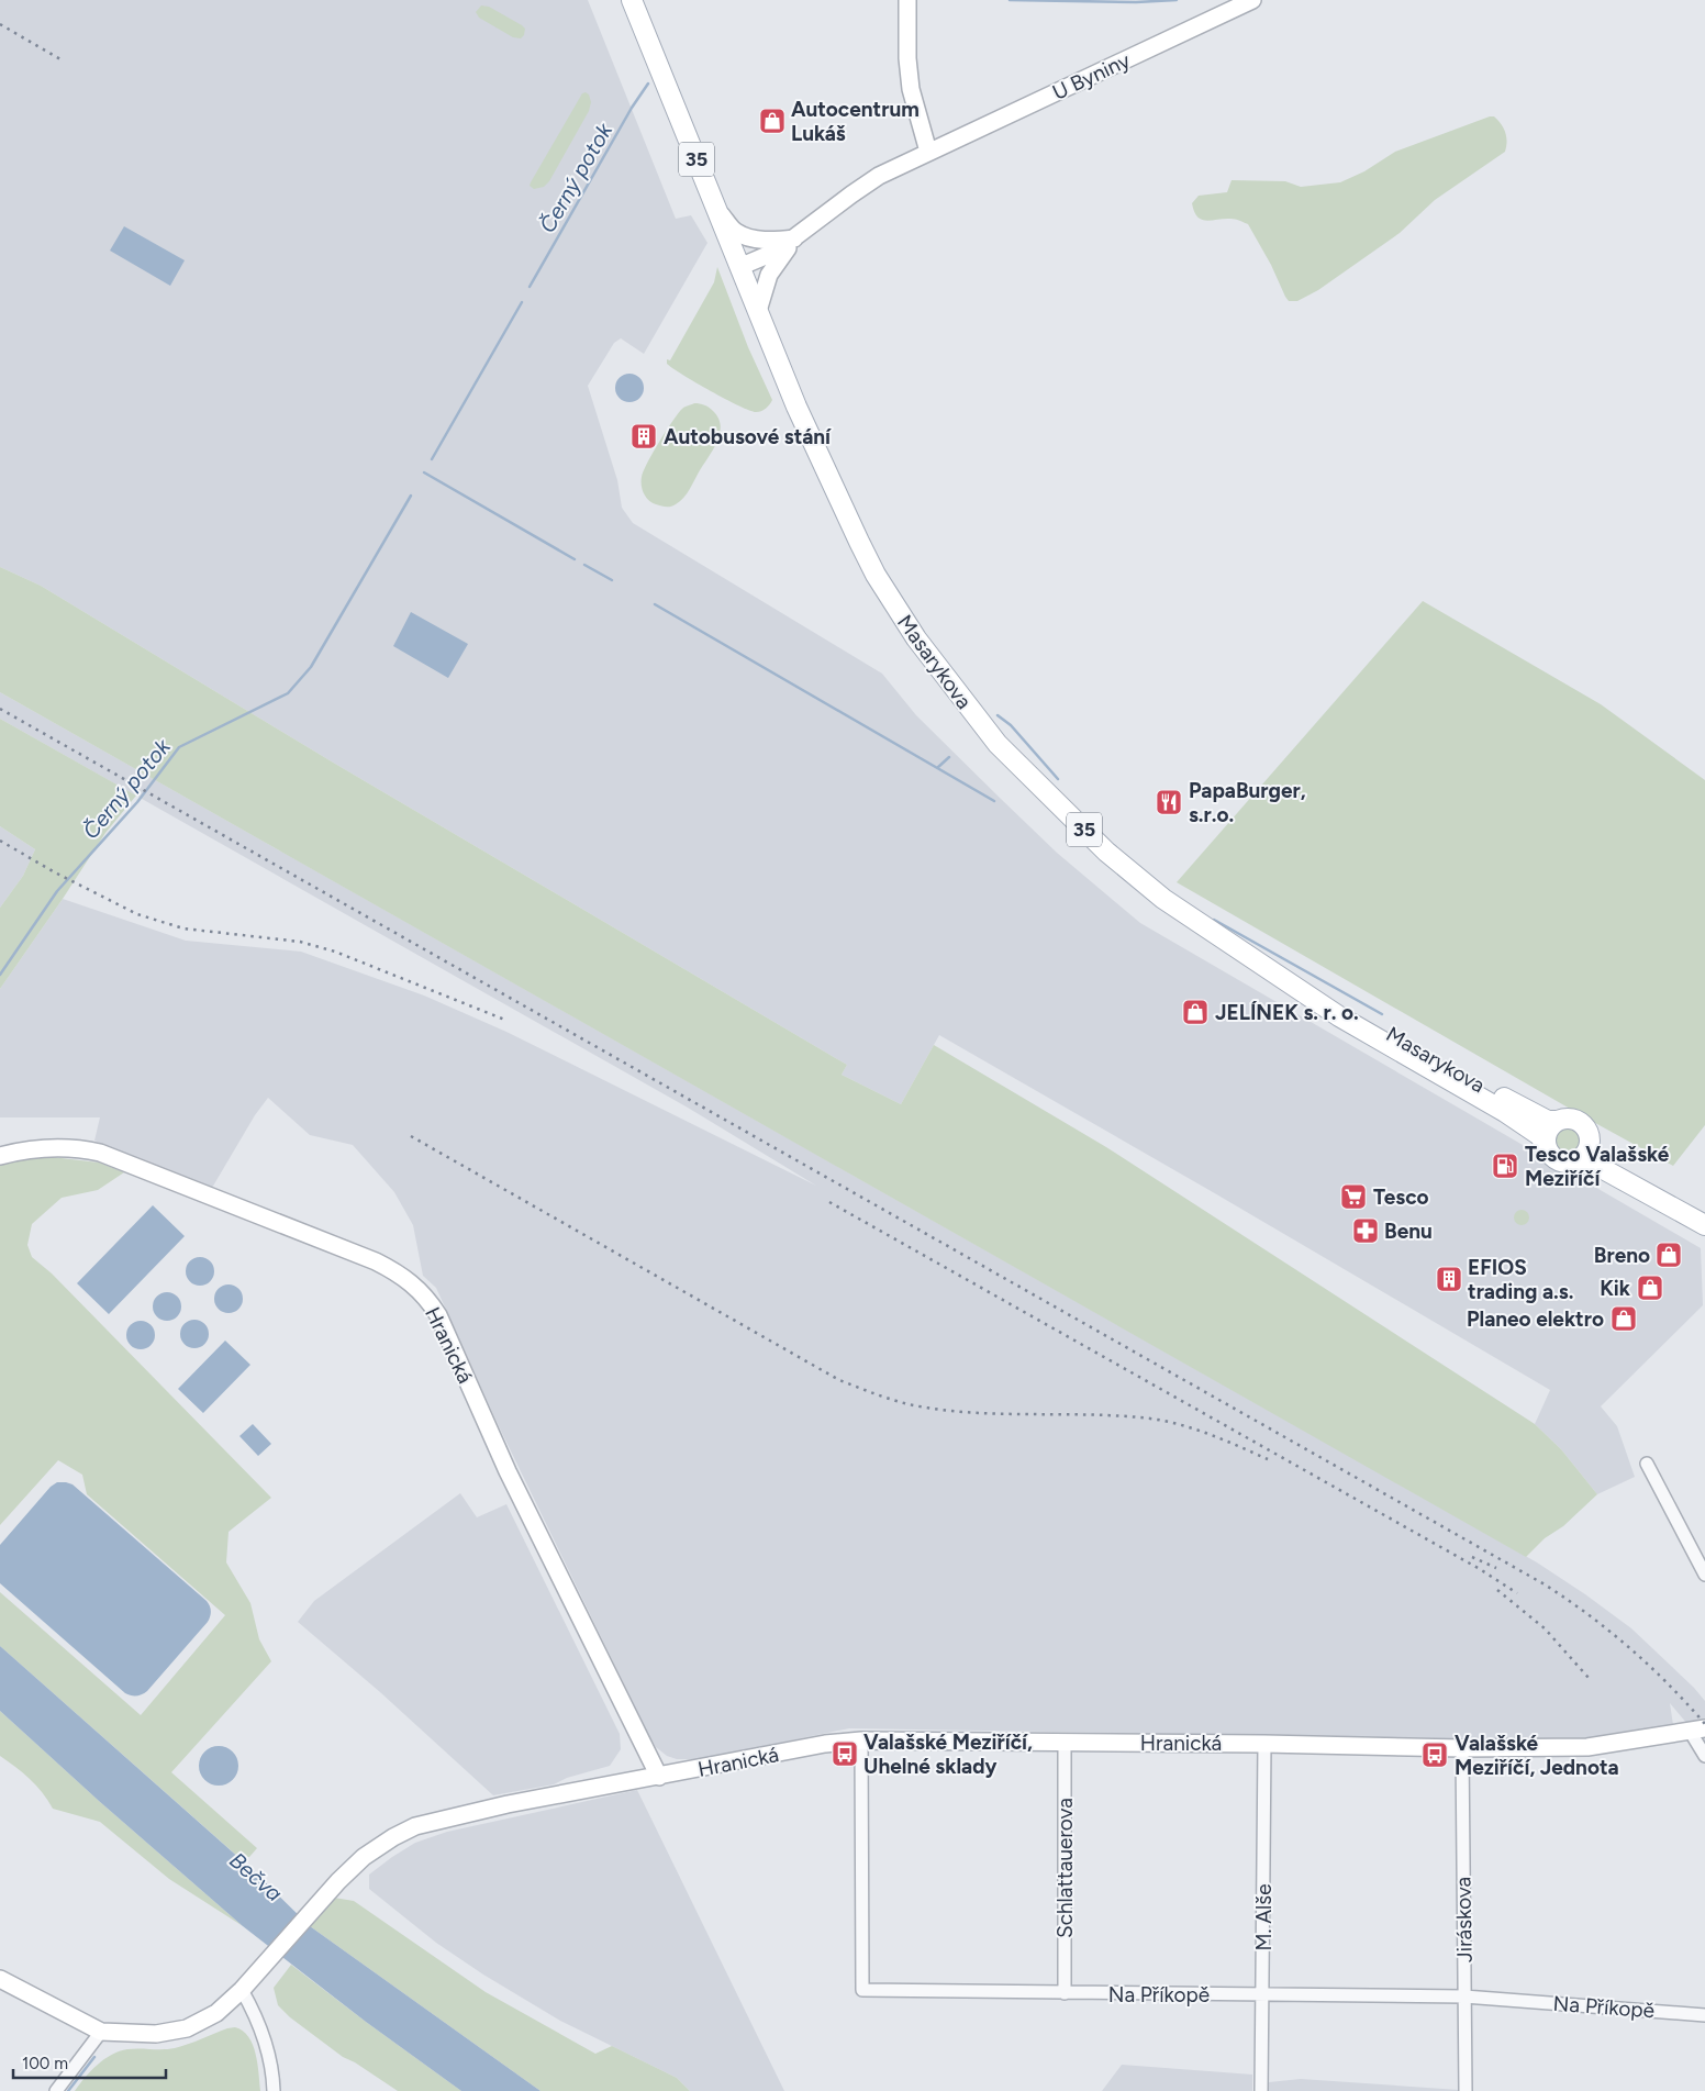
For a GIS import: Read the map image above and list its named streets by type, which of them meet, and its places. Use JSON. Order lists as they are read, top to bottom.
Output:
{
  "streets": {
    "main road": ["35", "Masarykova"],
    "street": [
      "U Byniny",
      "Hranická",
      "Schlattauerova",
      "M. Alše",
      "Jiráskova",
      "Na Příkopě"
    ]
  },
  "crossings": [
    ["35", "Masarykova"],
    ["Hranická", "Schlattauerova"],
    ["Hranická", "M. Alše"],
    ["Hranická", "Jiráskova"],
    ["Hranická", "Na Příkopě"],
    ["Schlattauerova", "Na Příkopě"],
    ["M. Alše", "Na Příkopě"],
    ["Jiráskova", "Na Příkopě"]
  ],
  "water": ["Černý potok", "Bečva"],
  "places": {
    "shop": [
      "Autocentrum Lukáš",
      "JELÍNEK s. r. o.",
      "Breno",
      "Kik",
      "Planeo elektro"
    ],
    "building": ["Autobusové stání", "EFIOS trading a.s."],
    "restaurant": ["PapaBurger, s.r.o."],
    "fuel station": ["Tesco Valašské Meziříčí"],
    "supermarket": ["Tesco"],
    "pharmacy": ["Benu"],
    "bus stop": ["Valašské Meziříčí, Uhelné sklady", "Valašské Meziříčí, Jednota"]
  },
  "scale_bar": "100 m"
}
